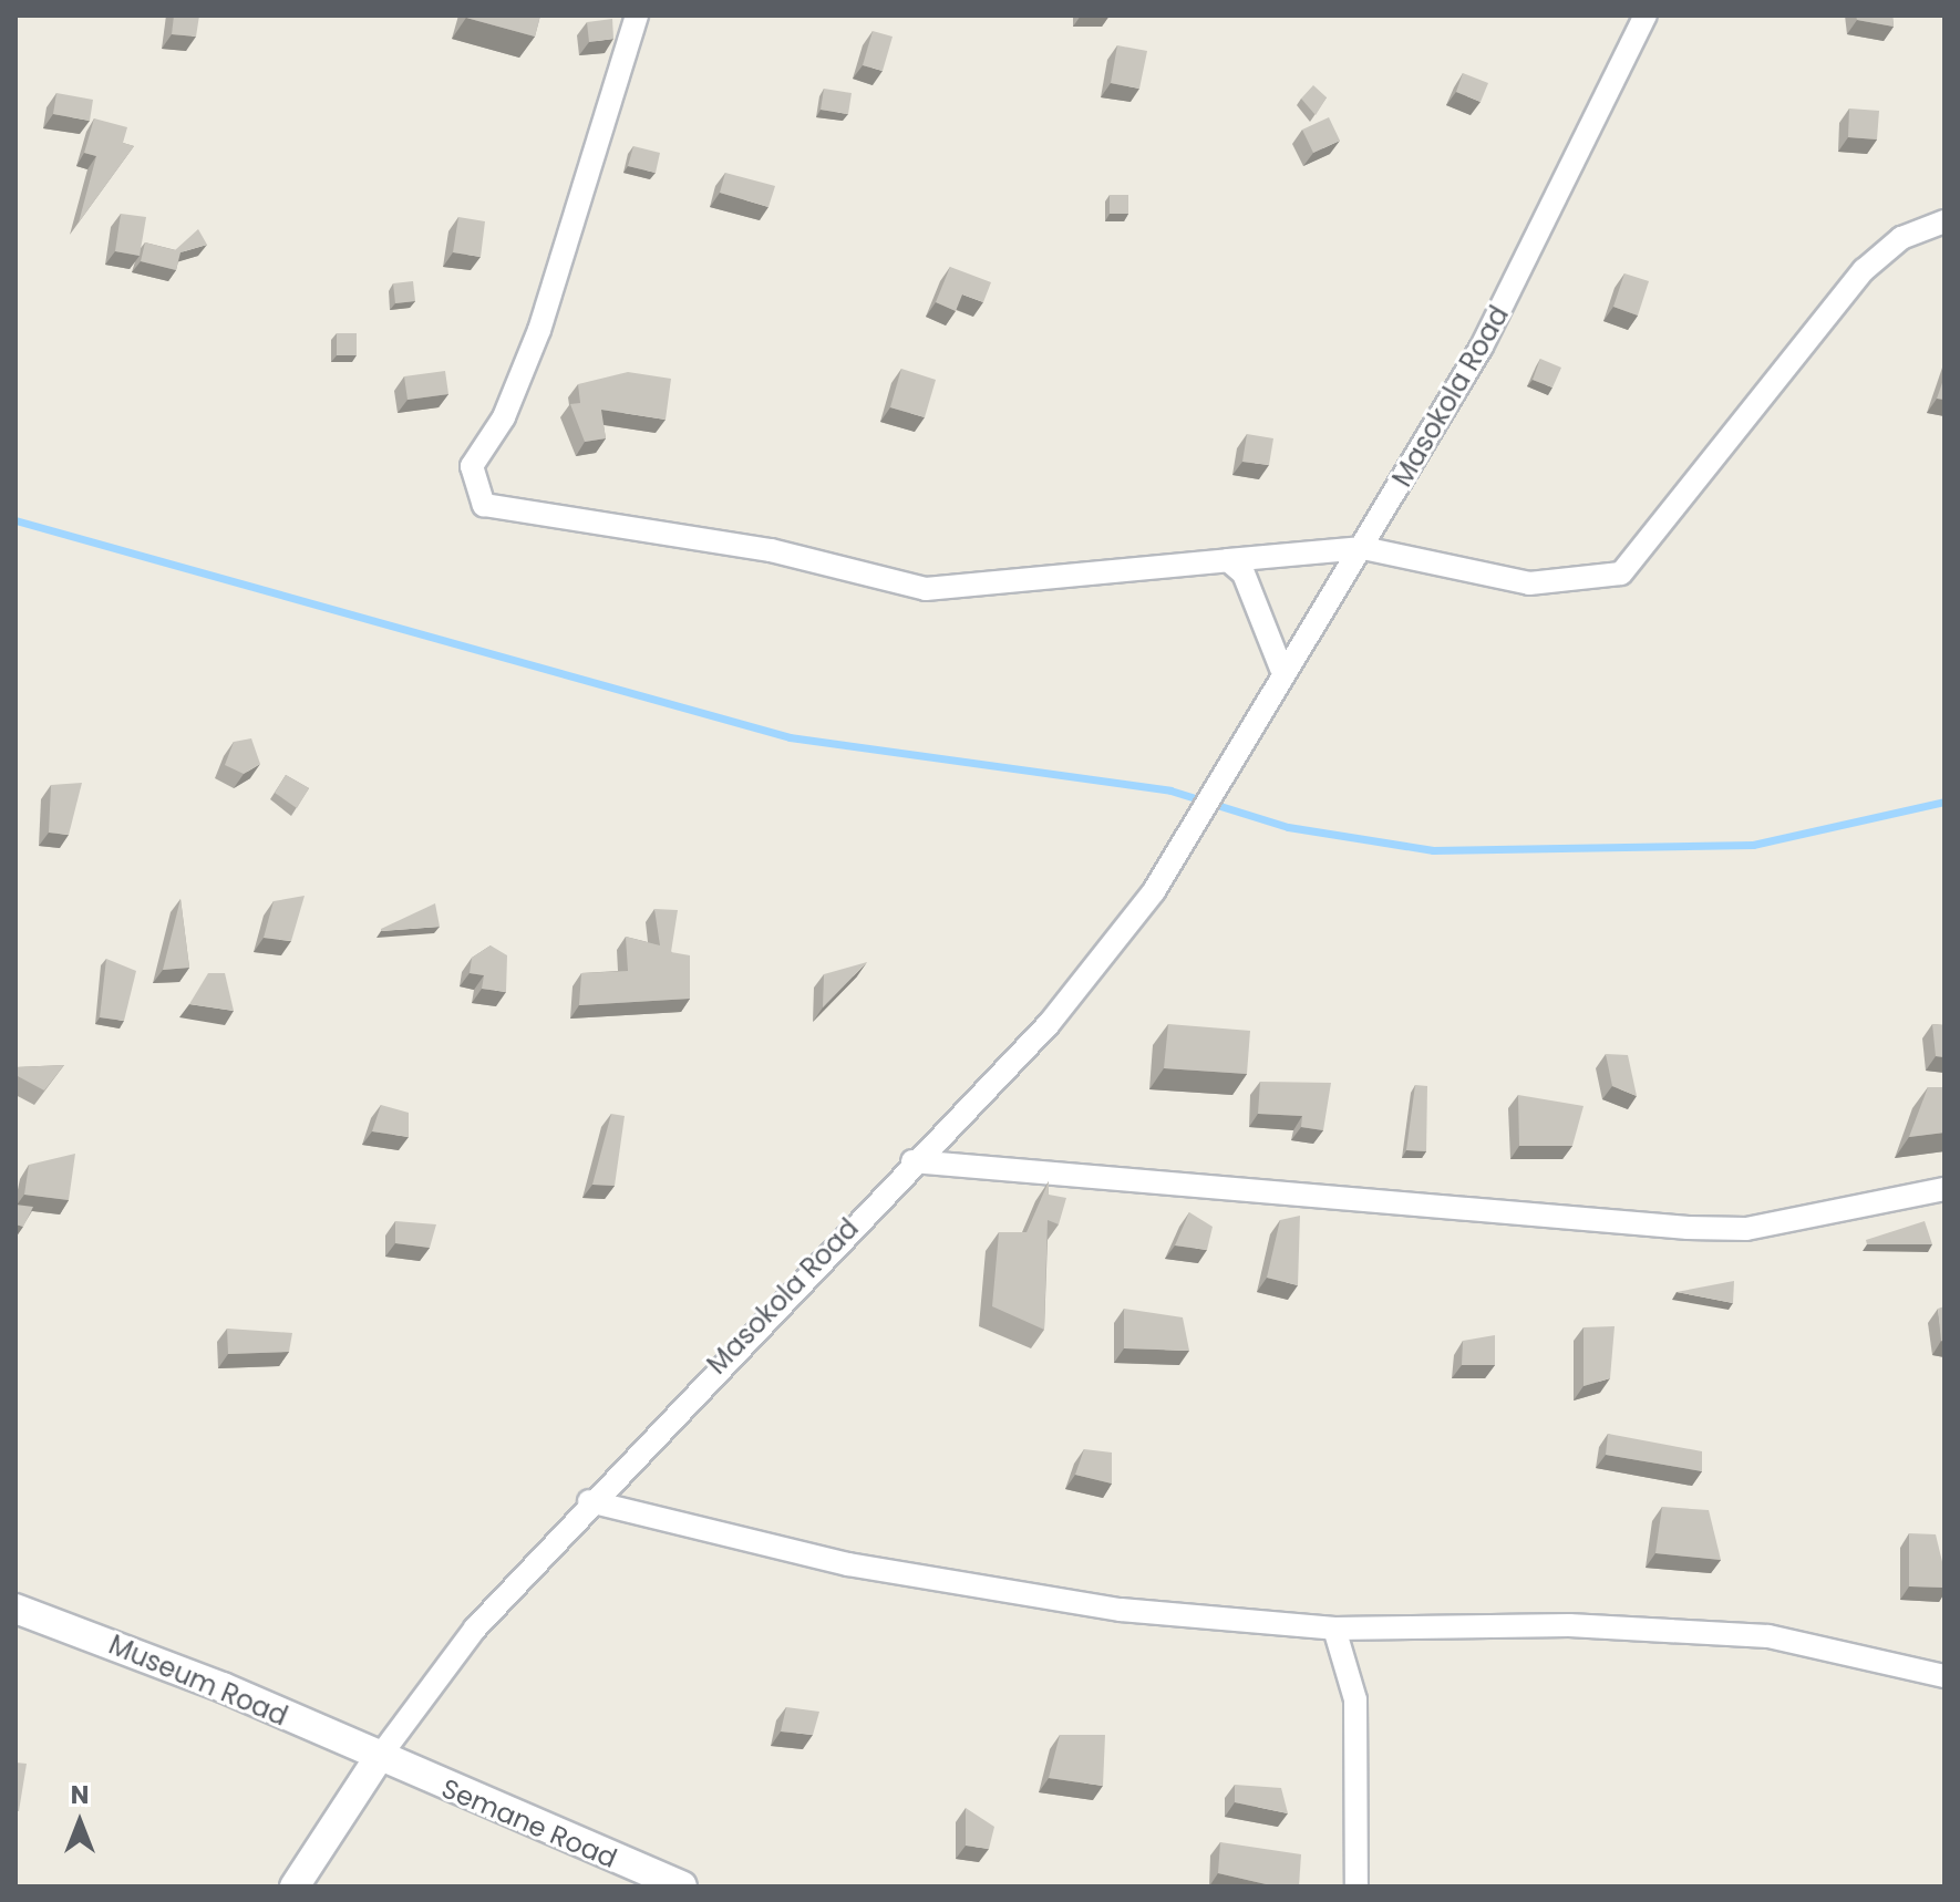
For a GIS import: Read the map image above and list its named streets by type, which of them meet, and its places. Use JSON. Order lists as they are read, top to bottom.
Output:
{
  "streets": {
    "street": ["Masokola Road", "Museum Road", "Semane Road"]
  },
  "crossings": [
    ["Masokola Road", "Museum Road"],
    ["Masokola Road", "Semane Road"],
    ["Museum Road", "Semane Road"]
  ],
  "north": "top"
}
